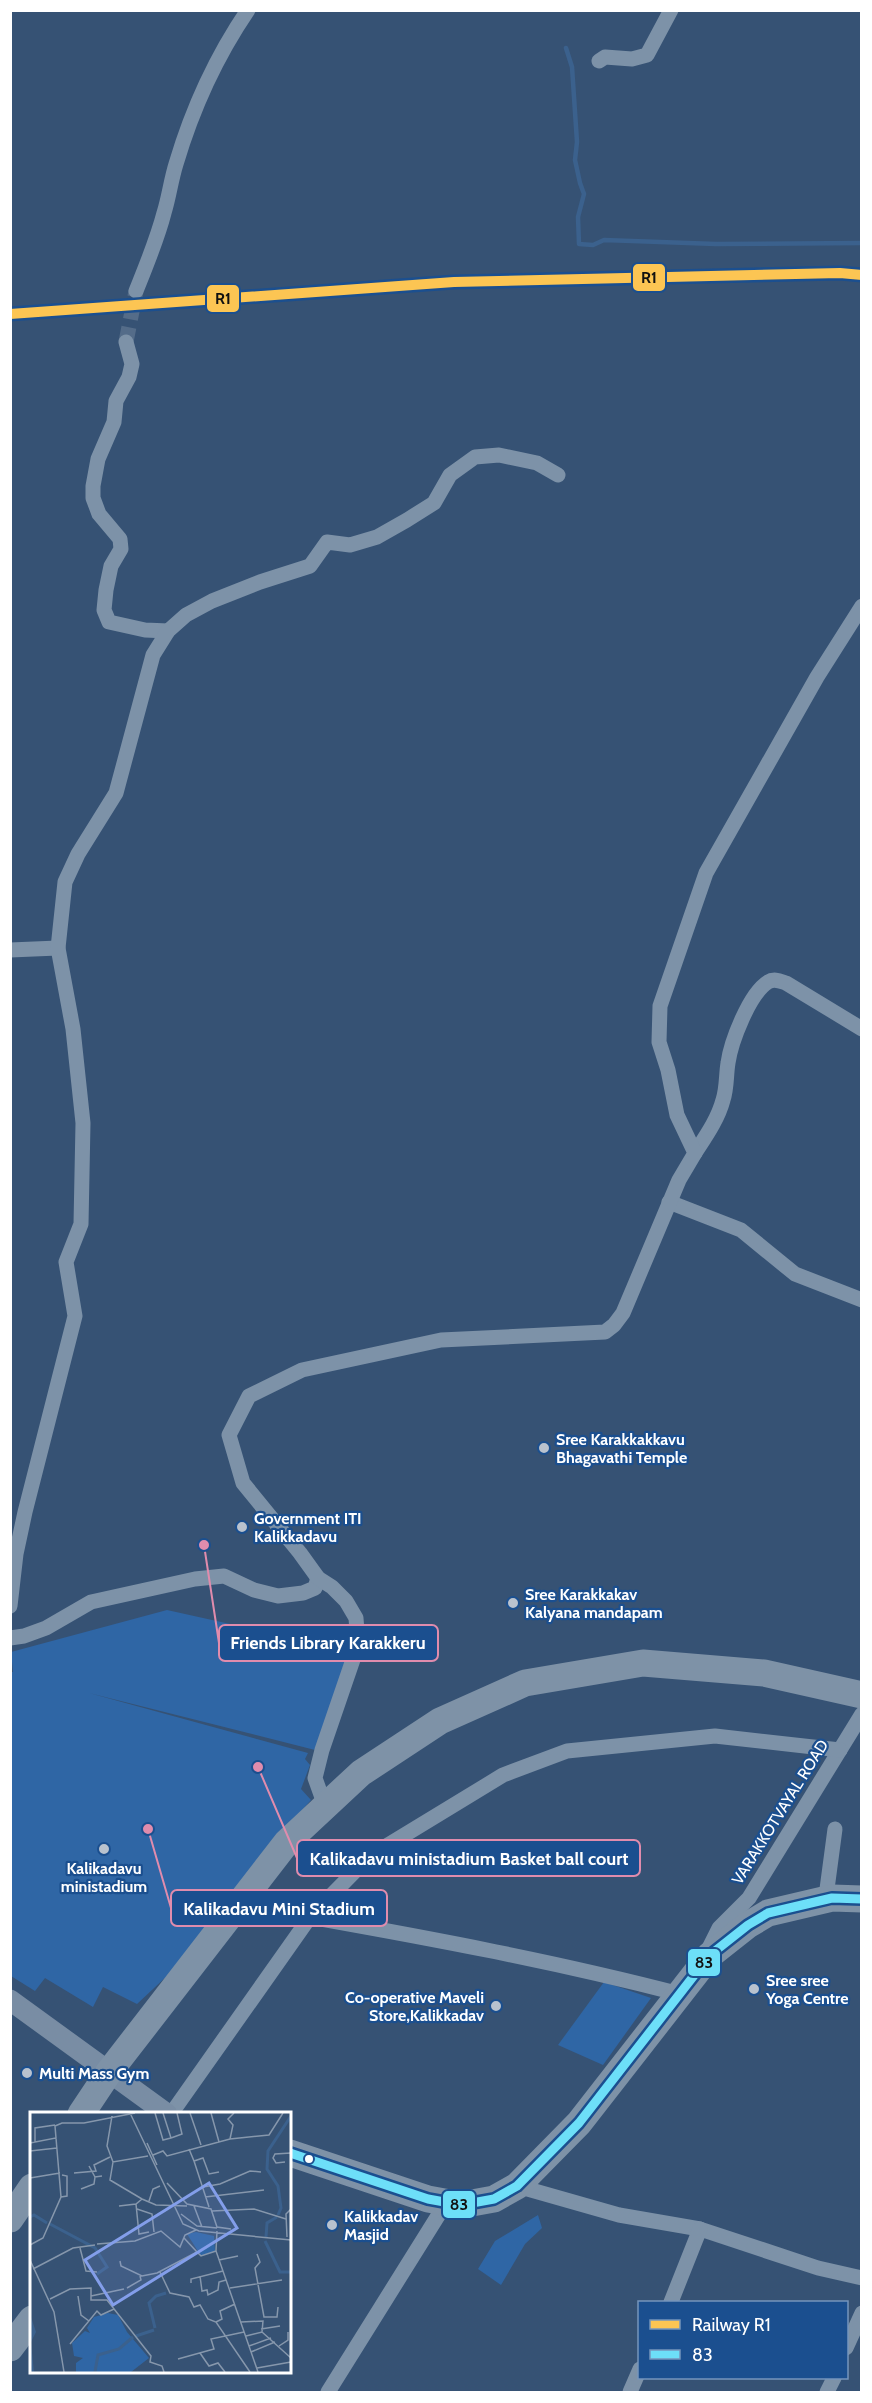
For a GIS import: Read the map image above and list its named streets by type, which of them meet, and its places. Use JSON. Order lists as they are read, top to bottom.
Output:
{
  "streets": {
    "street": ["VARAKKOTVAYAL ROAD"]
  },
  "places": [
    "Sree Karakkakkavu Bhagavathi Temple",
    "Government ITI Kalikkadavu",
    "Friends Library Karakkeru",
    "Sree Karakkakav Kalyana mandapam",
    "Kalikadavu ministadium Basket ball court",
    "Kalikadavu Mini Stadium",
    "Kalikadavu ministadium",
    "Sree sree Yoga Centre",
    "Co-operative Maveli Store,Kalikkadav",
    "Multi Mass Gym",
    "Kalikkadav Masjid"
  ],
  "lines": ["rail line R1", "transit line 83"],
  "legend": ["Railway R1", "83"]
}
